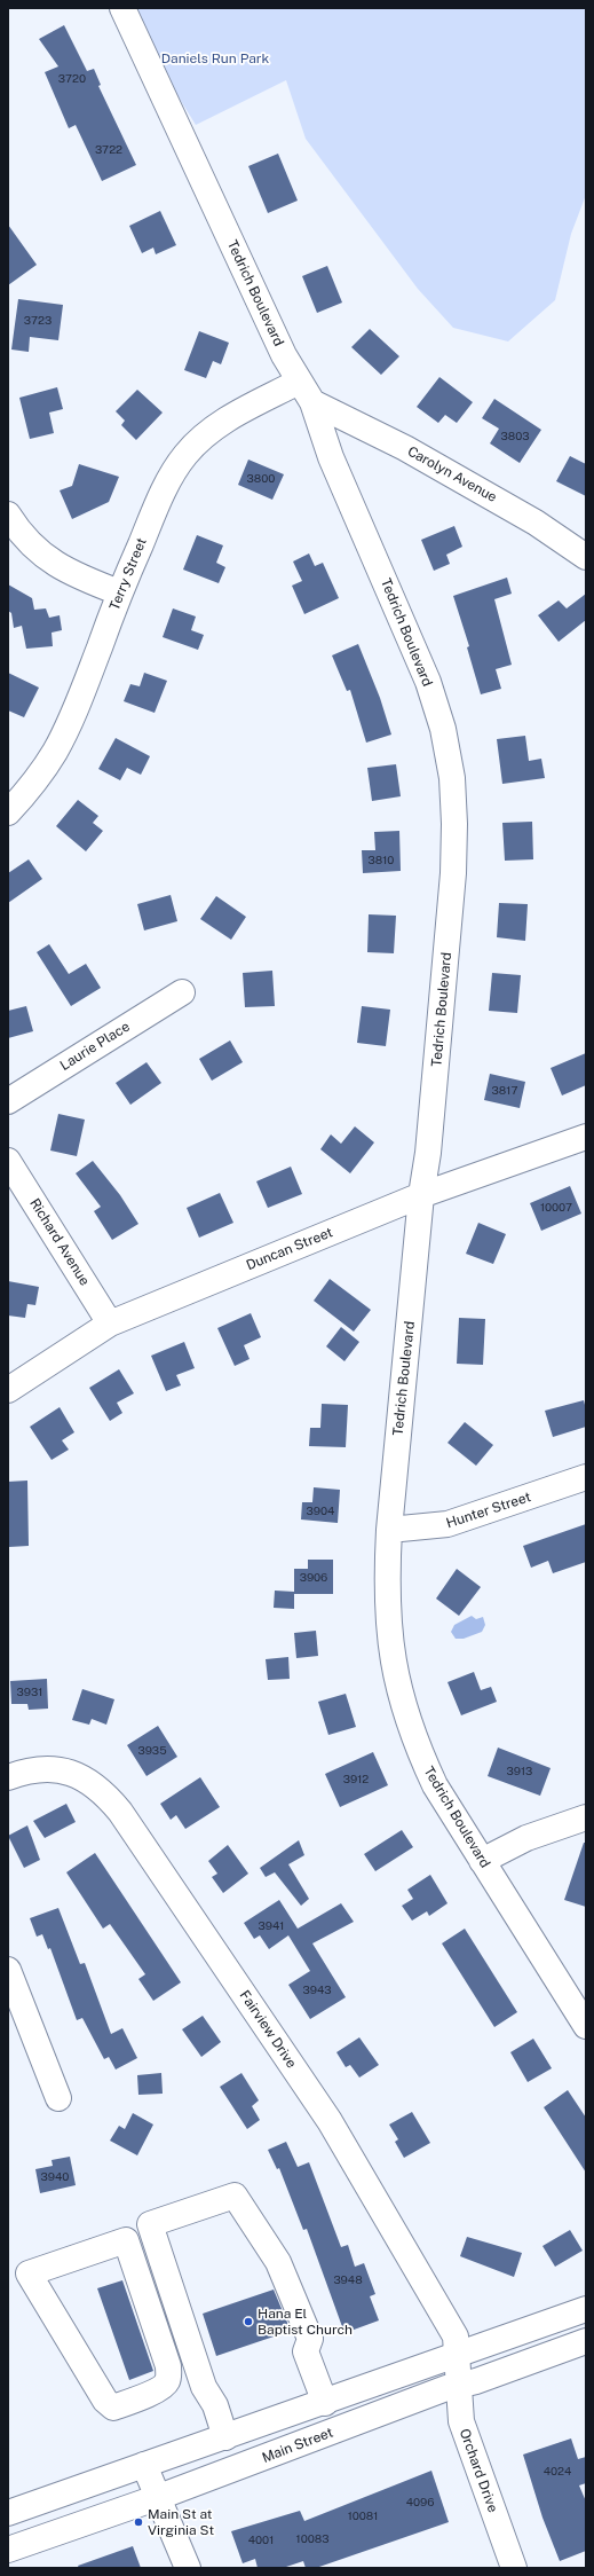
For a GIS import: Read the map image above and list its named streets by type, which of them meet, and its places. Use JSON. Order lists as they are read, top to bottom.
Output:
{
  "streets": {
    "street": [
      "Tedrich Boulevard",
      "Carolyn Avenue",
      "Terry Street",
      "Laurie Place",
      "Richard Avenue",
      "Duncan Street",
      "Hunter Street",
      "Fairview Drive",
      "Main Street",
      "Orchard Drive"
    ]
  },
  "crossings": [
    ["Tedrich Boulevard", "Carolyn Avenue"],
    ["Tedrich Boulevard", "Terry Street"],
    ["Tedrich Boulevard", "Duncan Street"],
    ["Tedrich Boulevard", "Hunter Street"],
    ["Richard Avenue", "Duncan Street"],
    ["Fairview Drive", "Main Street"],
    ["Fairview Drive", "Orchard Drive"],
    ["Main Street", "Orchard Drive"]
  ],
  "parks": ["Daniels Run Park"],
  "places": ["Hana El Baptist Church", "Main St at Virginia St"],
  "house_numbers": [
    "3720",
    "3722",
    "3723",
    "3803",
    "3800",
    "3810",
    "3817",
    "10007",
    "3904",
    "3906",
    "3931",
    "3935",
    "3913",
    "3912",
    "3941",
    "3943",
    "3940",
    "3948",
    "4024",
    "4096",
    "10081",
    "10083",
    "4001"
  ]
}
